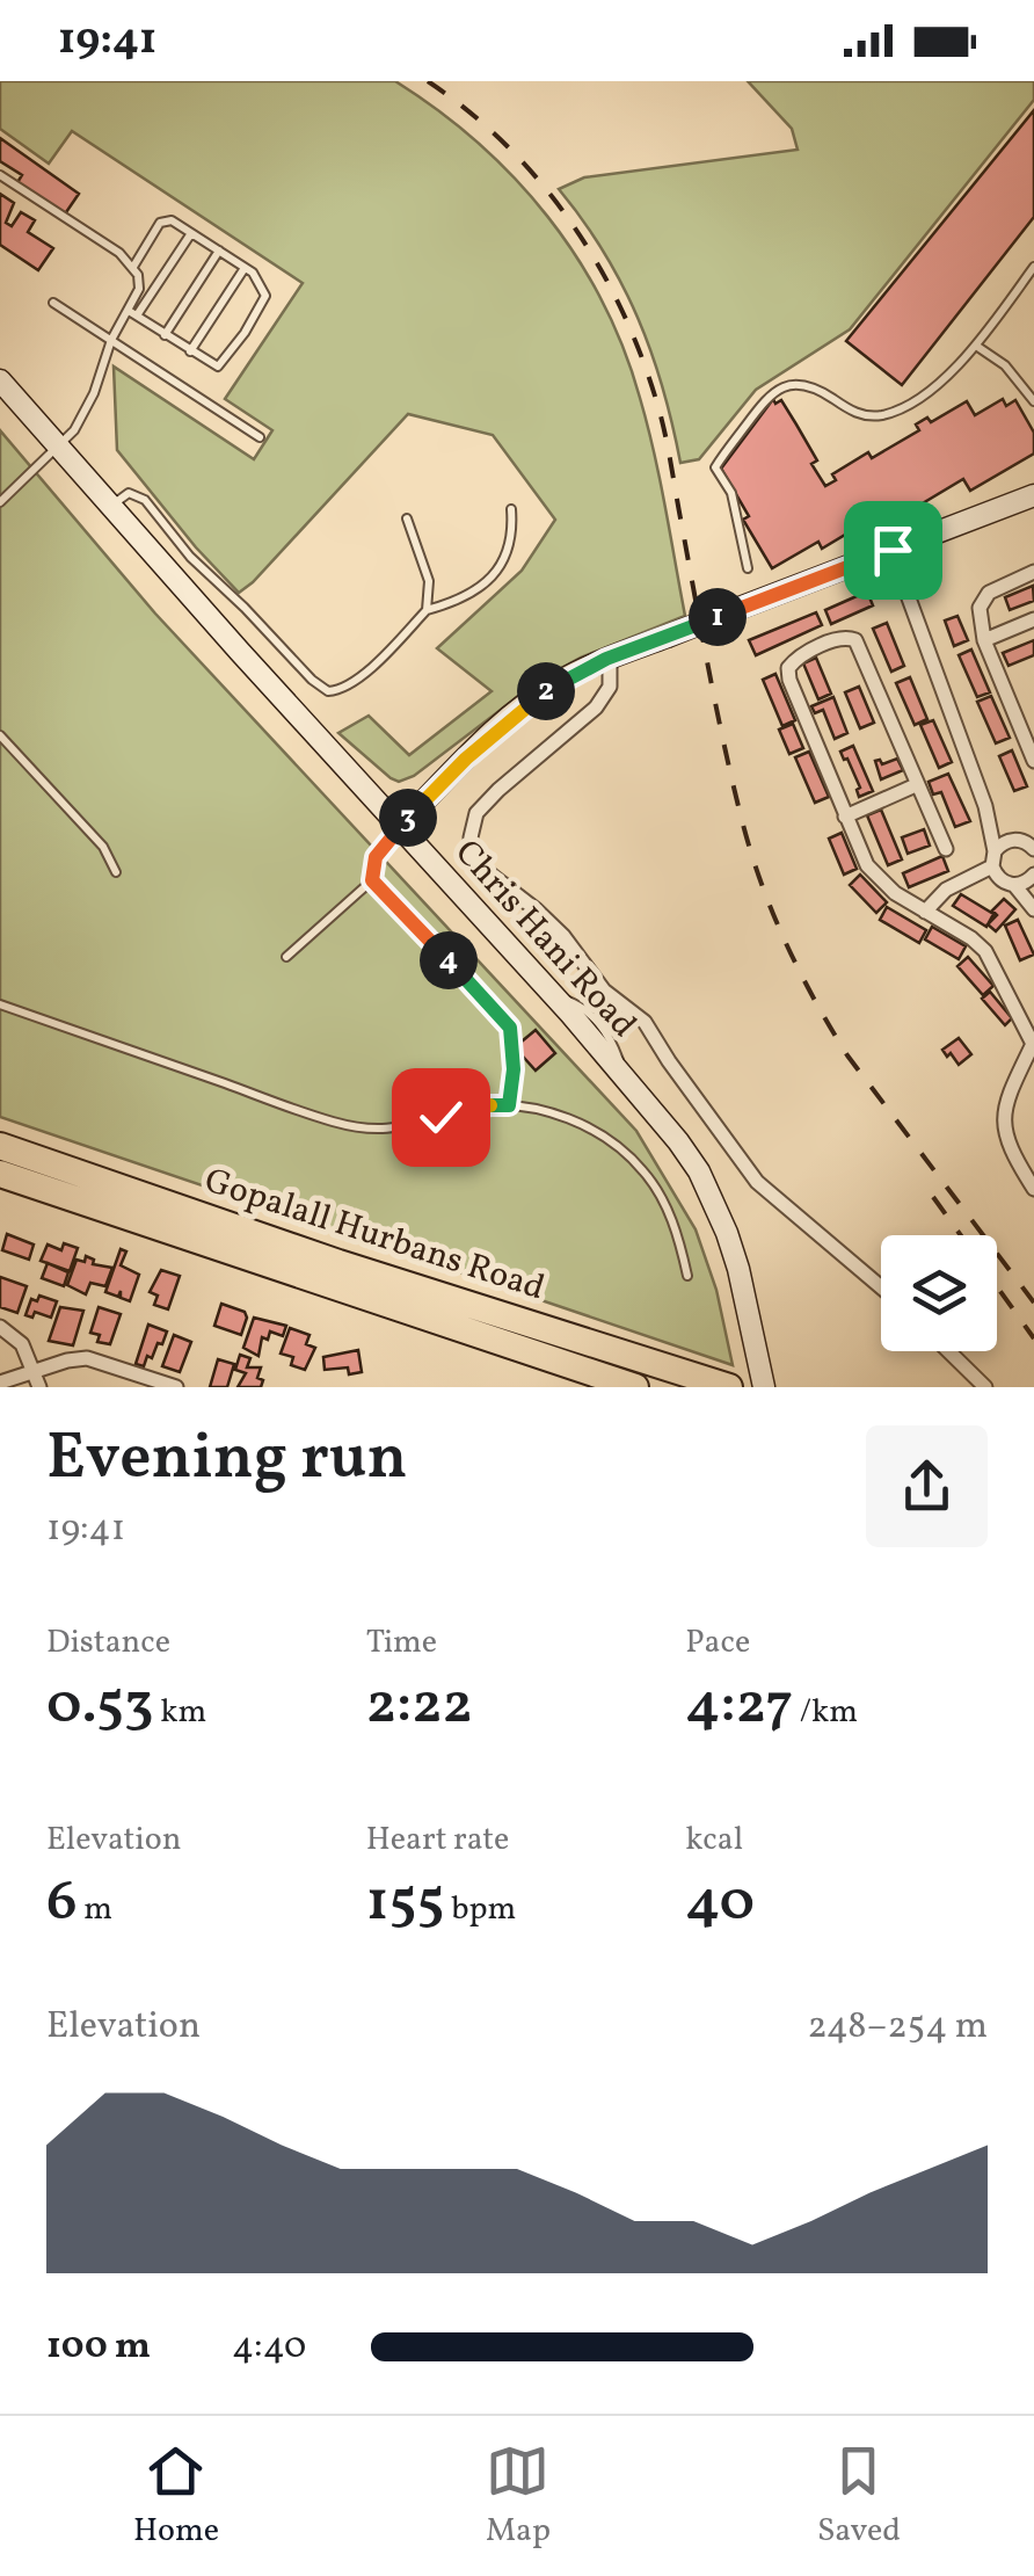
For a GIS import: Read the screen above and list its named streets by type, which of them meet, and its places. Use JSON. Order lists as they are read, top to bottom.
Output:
{
  "streets": {
    "highway": ["Gopalall Hurbans Road"],
    "street": ["Chris Hani Road"]
  },
  "page": {
    "status": "19:41",
    "pins": [
      "1",
      "2",
      "3",
      "4"
    ],
    "heading": ["Evening run", "19:41"],
    "stats": [
      ["Distance", "0.53 km"],
      ["Time", "2:22"],
      ["Pace", "4:27 /km"],
      ["Elevation", "6 m"],
      ["Heart rate", "155 bpm"],
      ["kcal", "40"]
    ],
    "chart": ["Elevation", "248–254 m"],
    "list": [
      {
        "name": "100 m",
        "note": "4:40"
      }
    ],
    "tabs": ["Home", "Map", "Saved"]
  }
}
